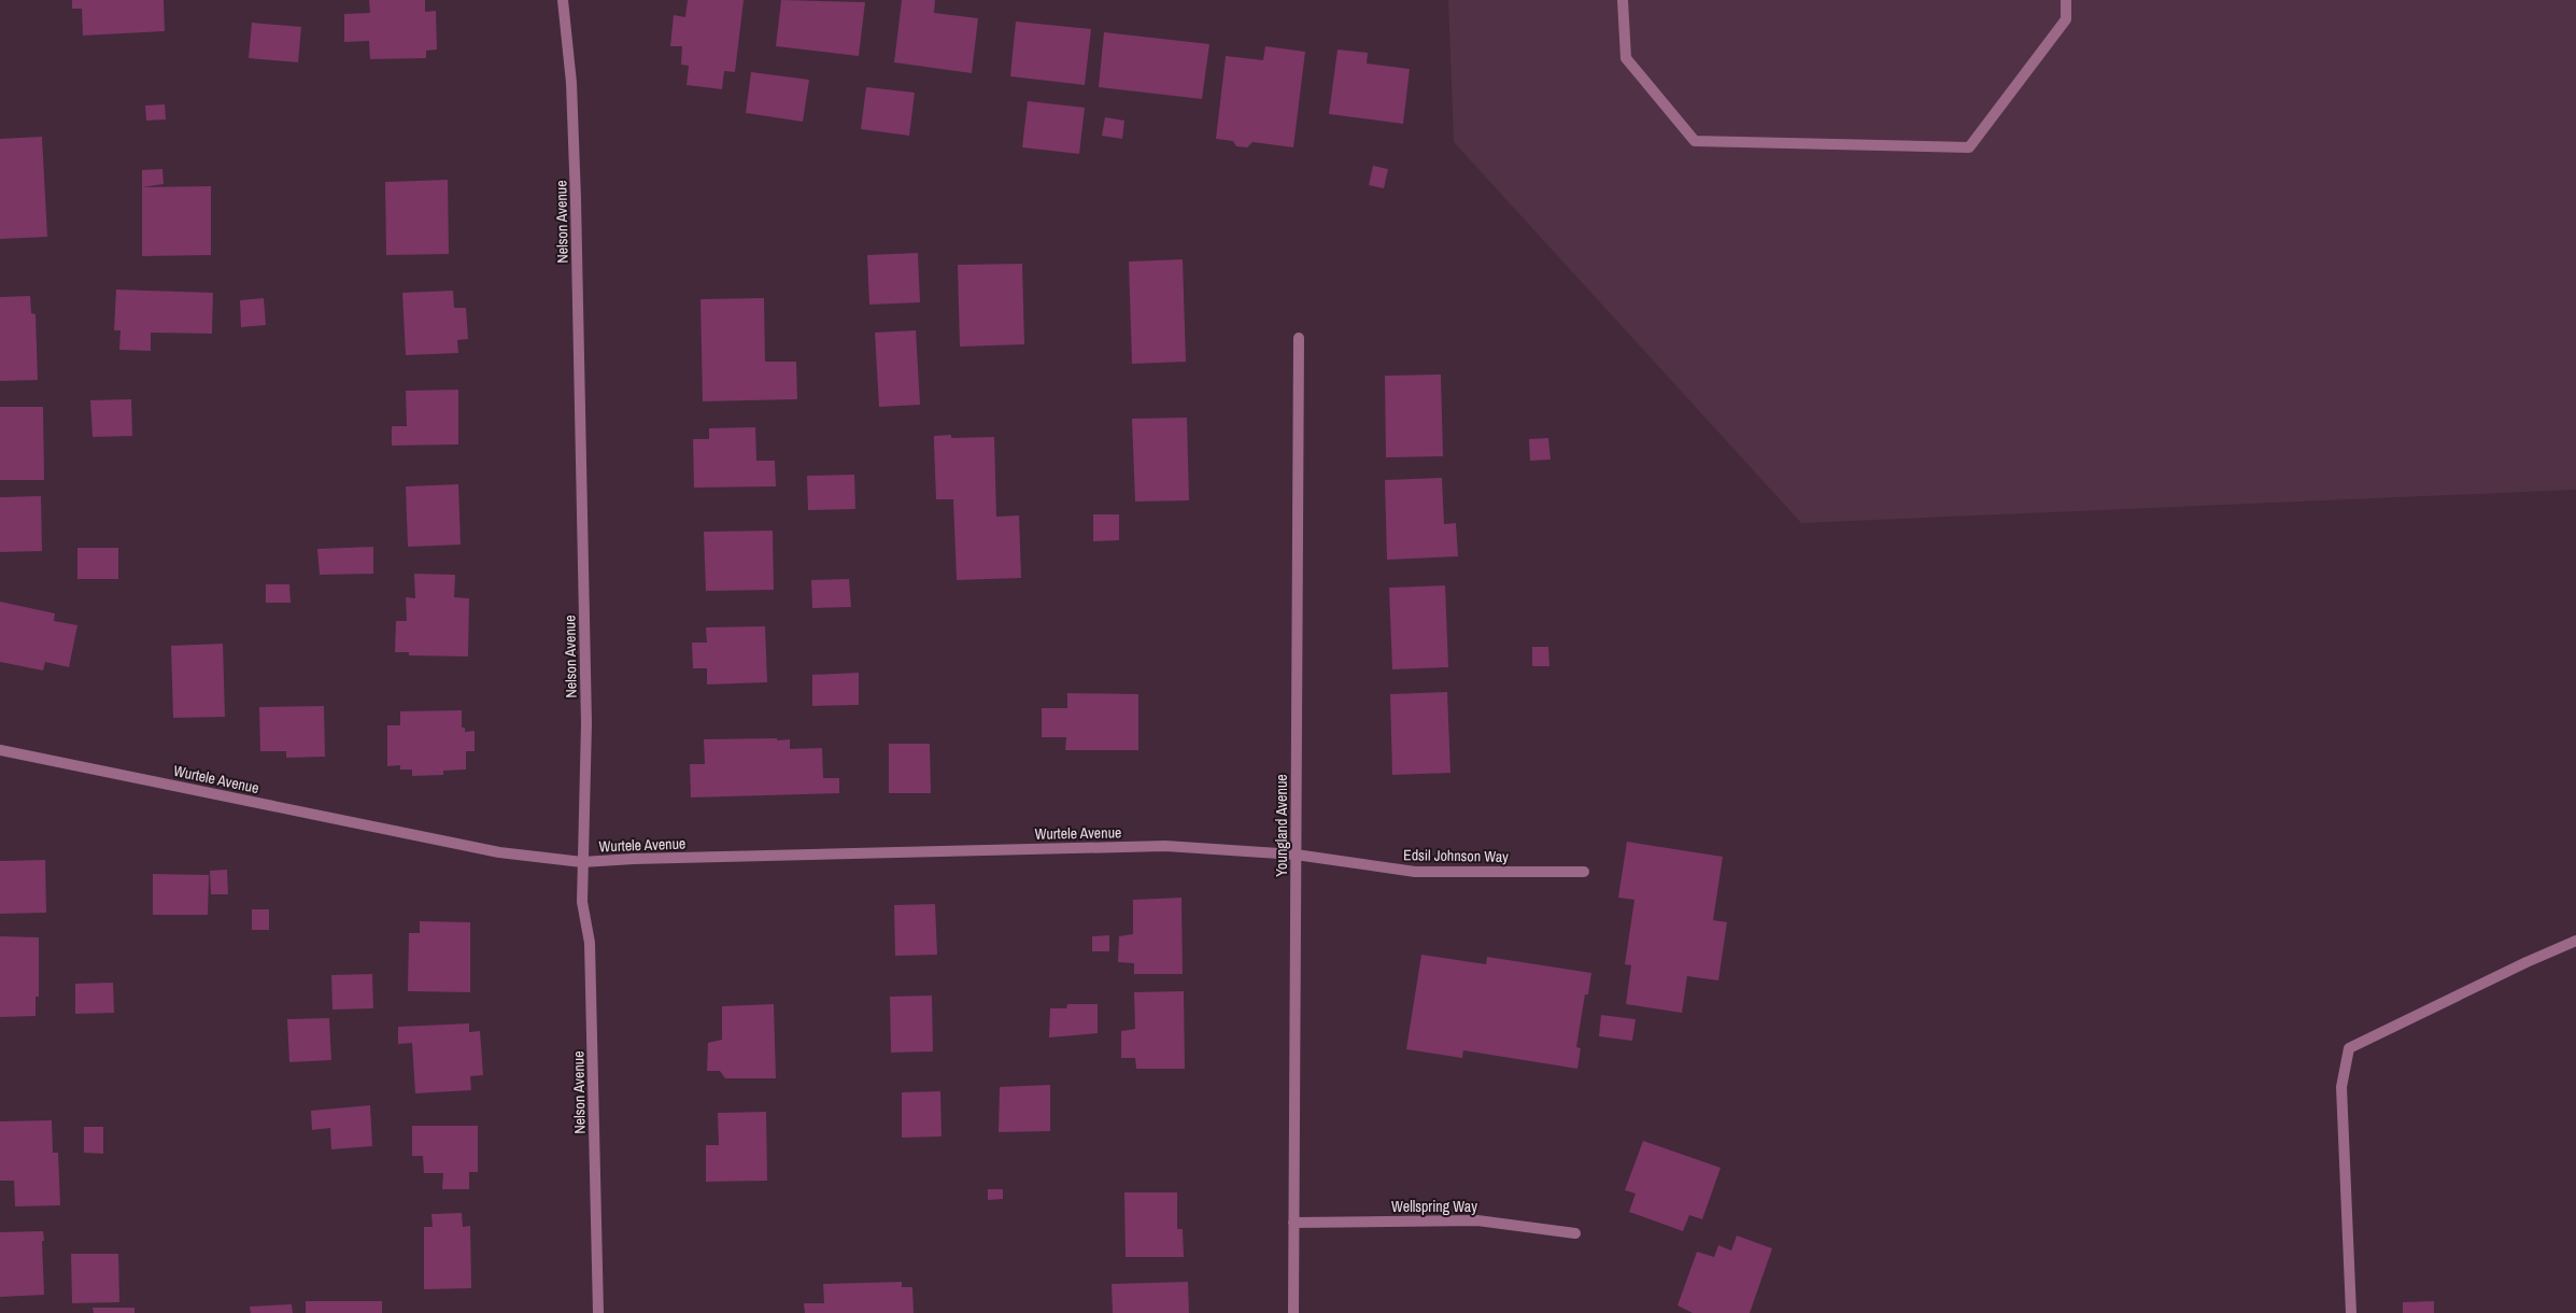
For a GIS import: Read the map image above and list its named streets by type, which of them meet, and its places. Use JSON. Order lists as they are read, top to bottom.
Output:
{
  "streets": {
    "street": [
      "Nelson Avenue",
      "Wurtele Avenue",
      "Youngland Avenue",
      "Edsil Johnson Way",
      "Wellspring Way"
    ]
  },
  "crossings": [
    ["Nelson Avenue", "Wurtele Avenue"],
    ["Wurtele Avenue", "Youngland Avenue"],
    ["Wurtele Avenue", "Edsil Johnson Way"],
    ["Youngland Avenue", "Edsil Johnson Way"],
    ["Youngland Avenue", "Wellspring Way"]
  ]
}
